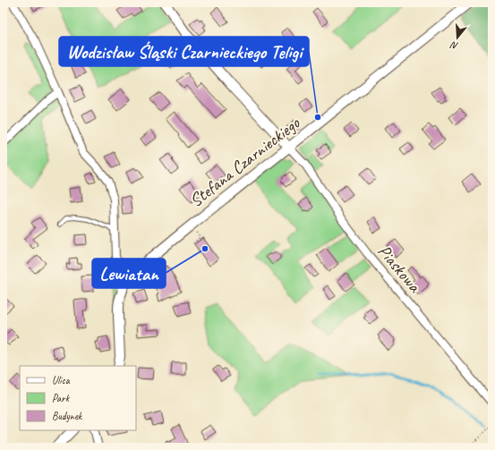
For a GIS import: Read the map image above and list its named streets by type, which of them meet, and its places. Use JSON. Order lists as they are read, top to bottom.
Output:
{
  "streets": {
    "street": ["Stefana Czarnieckiego", "Piaskowa"]
  },
  "crossings": [
    ["Stefana Czarnieckiego", "Piaskowa"]
  ],
  "places": ["Wodzisław Śląski Czarnieckiego Teligi", "Lewiatan"],
  "legend": ["Ulica", "Park", "Budynek"],
  "north": "bottom"
}
